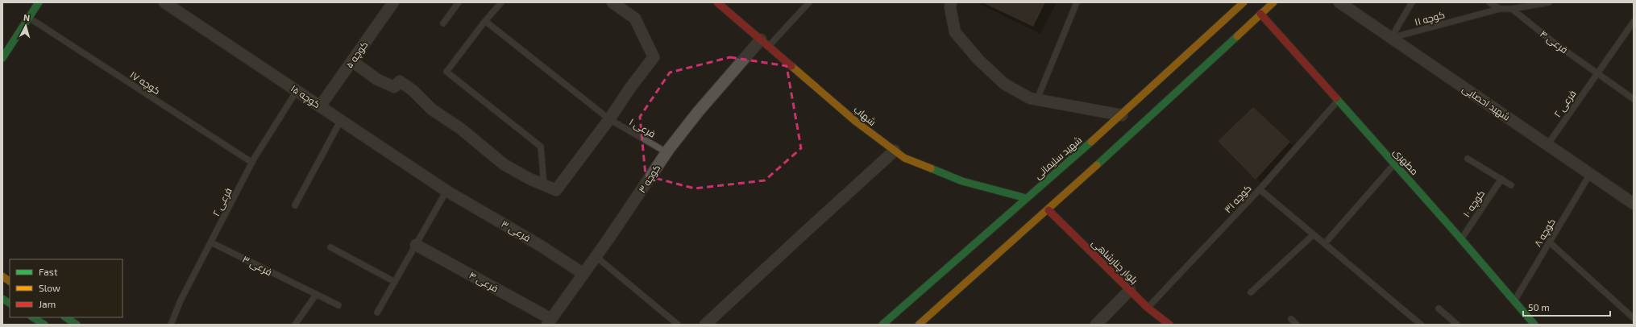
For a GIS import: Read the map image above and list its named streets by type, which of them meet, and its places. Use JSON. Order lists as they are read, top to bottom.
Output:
{
  "streets": {
    "street": [
      "فرعی ۴",
      "کوچه ۵",
      "کوچه ۱۵",
      "شهید احصایی",
      "شهاب",
      "شهید سلیمانی",
      "مطهری",
      "کوچه ۳",
      "فرعی ۳",
      "بلوار چنارشاهی"
    ],
    "lane": [
      "کوچه ۱۱",
      "کوچه ۱۷",
      "فرعی ۲",
      "فرعی ۱",
      "کوچه ۳۱",
      "کوچه ۱۰",
      "کوچه ۸"
    ]
  },
  "crossings": [
    ["کوچه ۱۱", "فرعی ۴"],
    ["کوچه ۱۱", "شهید احصایی"],
    ["فرعی ۴", "فرعی ۲"],
    ["فرعی ۴", "کوچه ۳"],
    ["کوچه ۵", "کوچه ۱۵"],
    ["کوچه ۱۷", "فرعی ۲"],
    ["کوچه ۱۵", "فرعی ۲"],
    ["کوچه ۱۵", "فرعی ۳"],
    ["شهید احصایی", "فرعی ۲"],
    ["شهید احصایی", "کوچه ۸"],
    ["فرعی ۲", "فرعی ۳"],
    ["شهاب", "شهید سلیمانی"],
    ["شهاب", "کوچه ۳"],
    ["فرعی ۱", "کوچه ۳"],
    ["مطهری", "کوچه ۳۱"],
    ["مطهری", "کوچه ۱۰"],
    ["مطهری", "کوچه ۸"],
    ["کوچه ۳", "فرعی ۳"],
    ["کوچه ۳۱", "بلوار چنارشاهی"]
  ],
  "legend": ["Fast", "Slow", "Jam"],
  "scale_bar": "50 m",
  "north": "top"
}
